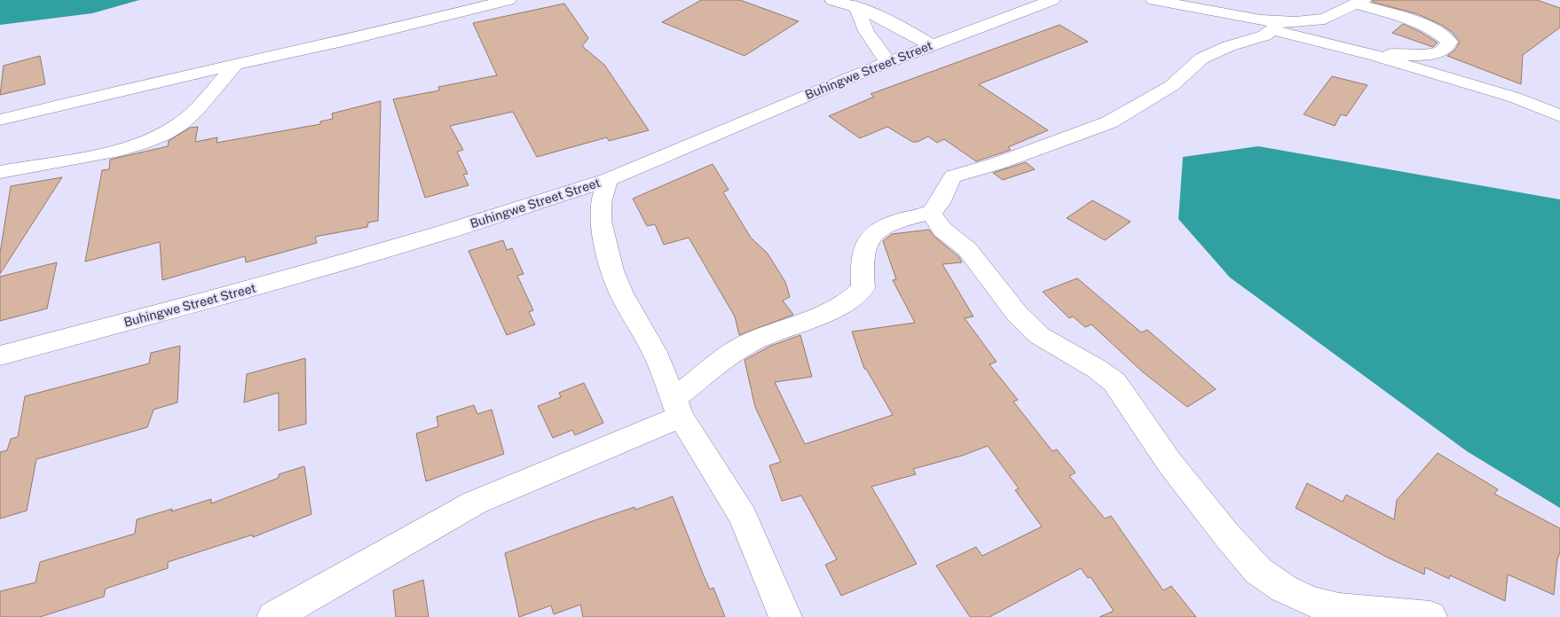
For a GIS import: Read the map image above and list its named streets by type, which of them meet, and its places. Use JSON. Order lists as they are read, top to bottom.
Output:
{
  "streets": {
    "street": ["Buhingwe Street Street"]
  }
}
